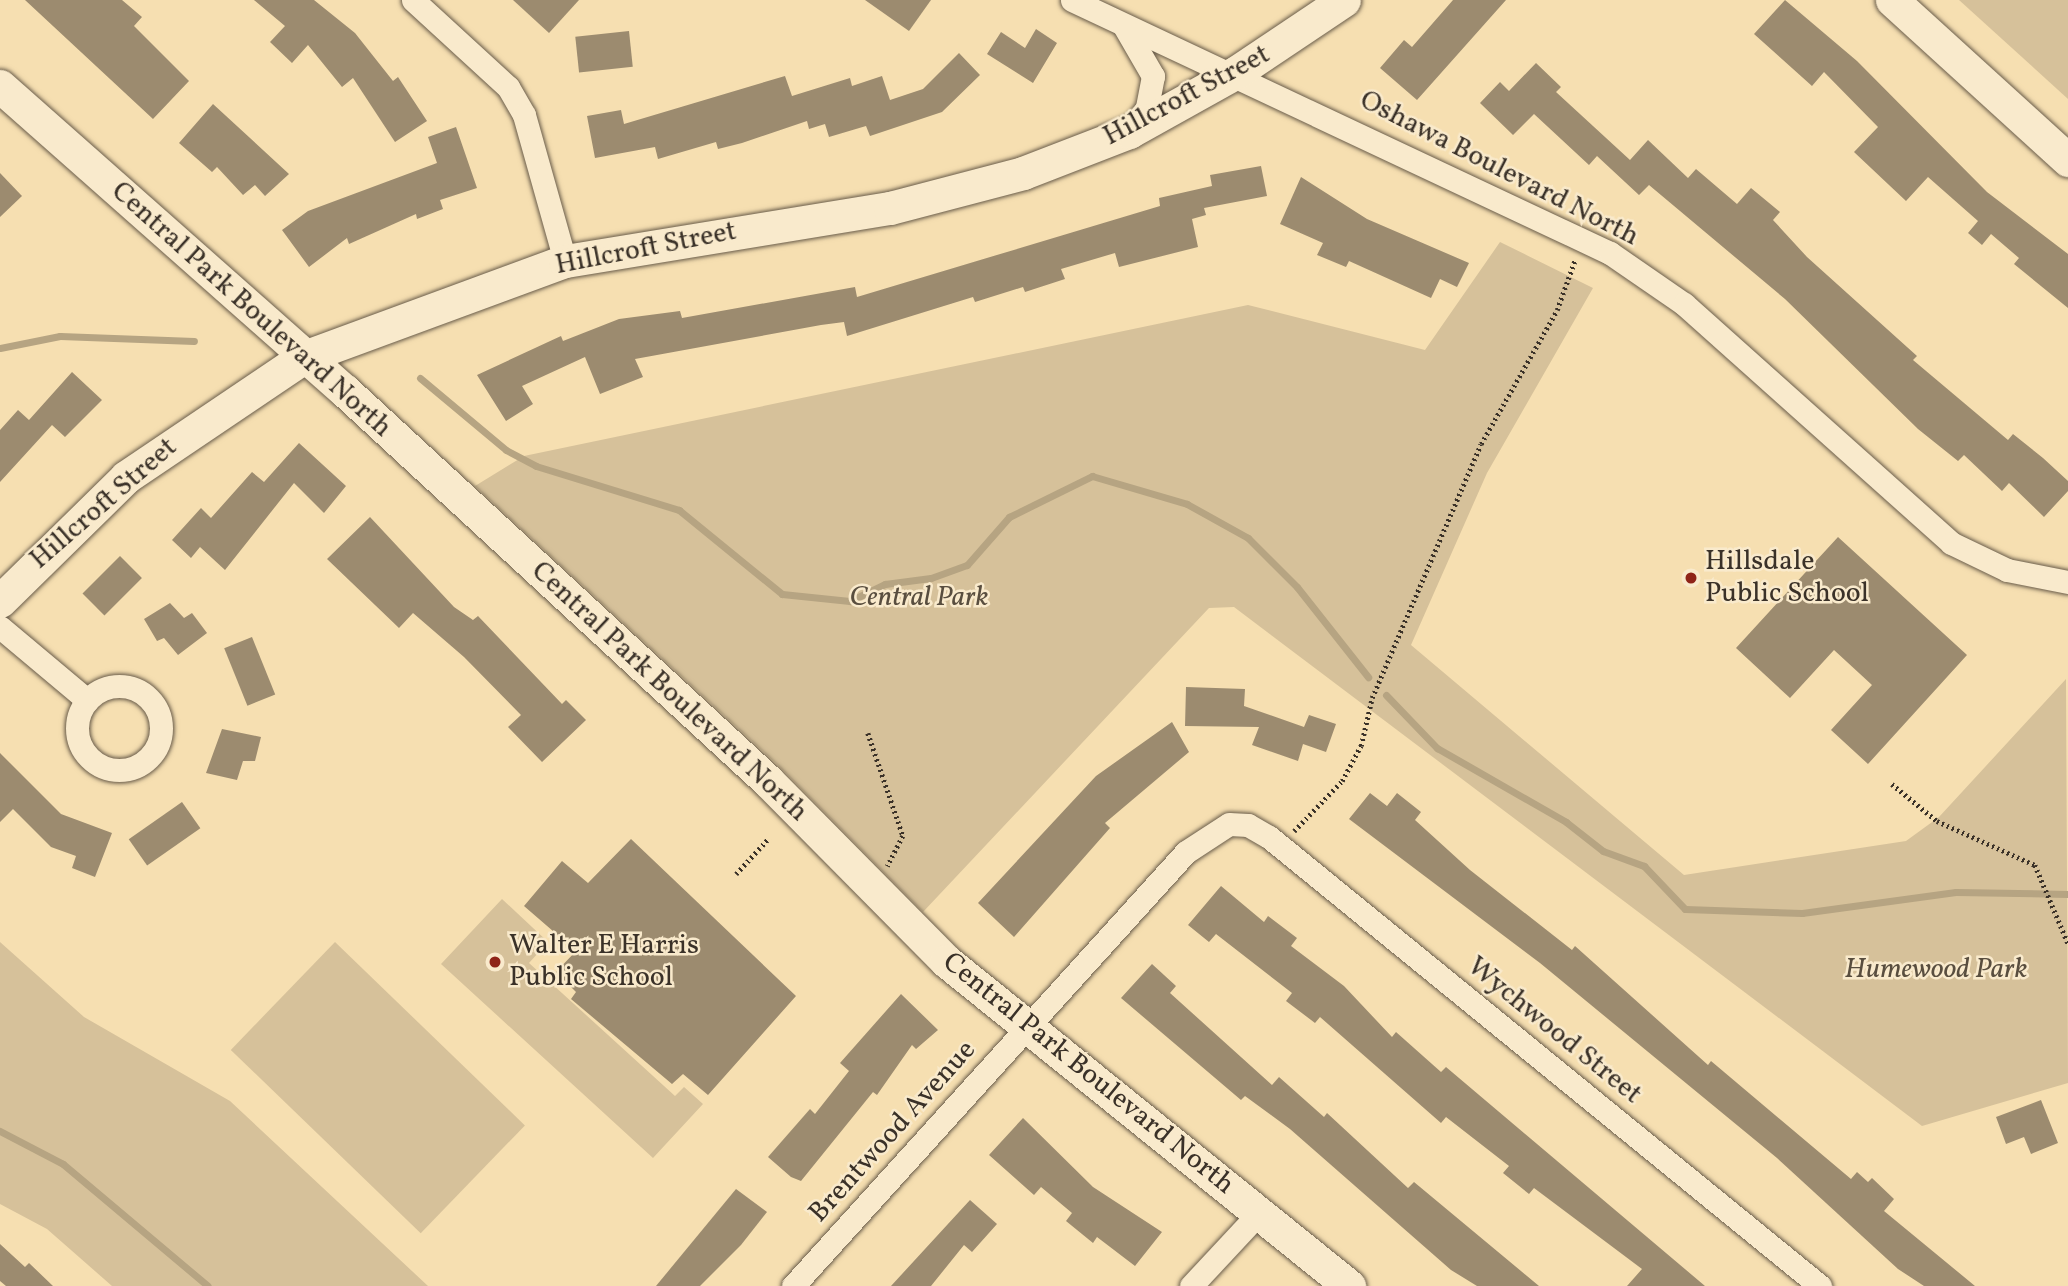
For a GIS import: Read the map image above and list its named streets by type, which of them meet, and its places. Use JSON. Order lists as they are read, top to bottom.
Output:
{
  "streets": {
    "street": [
      "Hillcroft Street",
      "Oshawa Boulevard North",
      "Central Park Boulevard North",
      "Wychwood Street",
      "Brentwood Avenue"
    ]
  },
  "crossings": [
    ["Hillcroft Street", "Oshawa Boulevard North"],
    ["Hillcroft Street", "Central Park Boulevard North"],
    ["Central Park Boulevard North", "Brentwood Avenue"],
    ["Wychwood Street", "Brentwood Avenue"]
  ],
  "parks": ["Central Park", "Humewood Park"],
  "places": ["Hillsdale Public School", "Walter E Harris Public School"]
}
